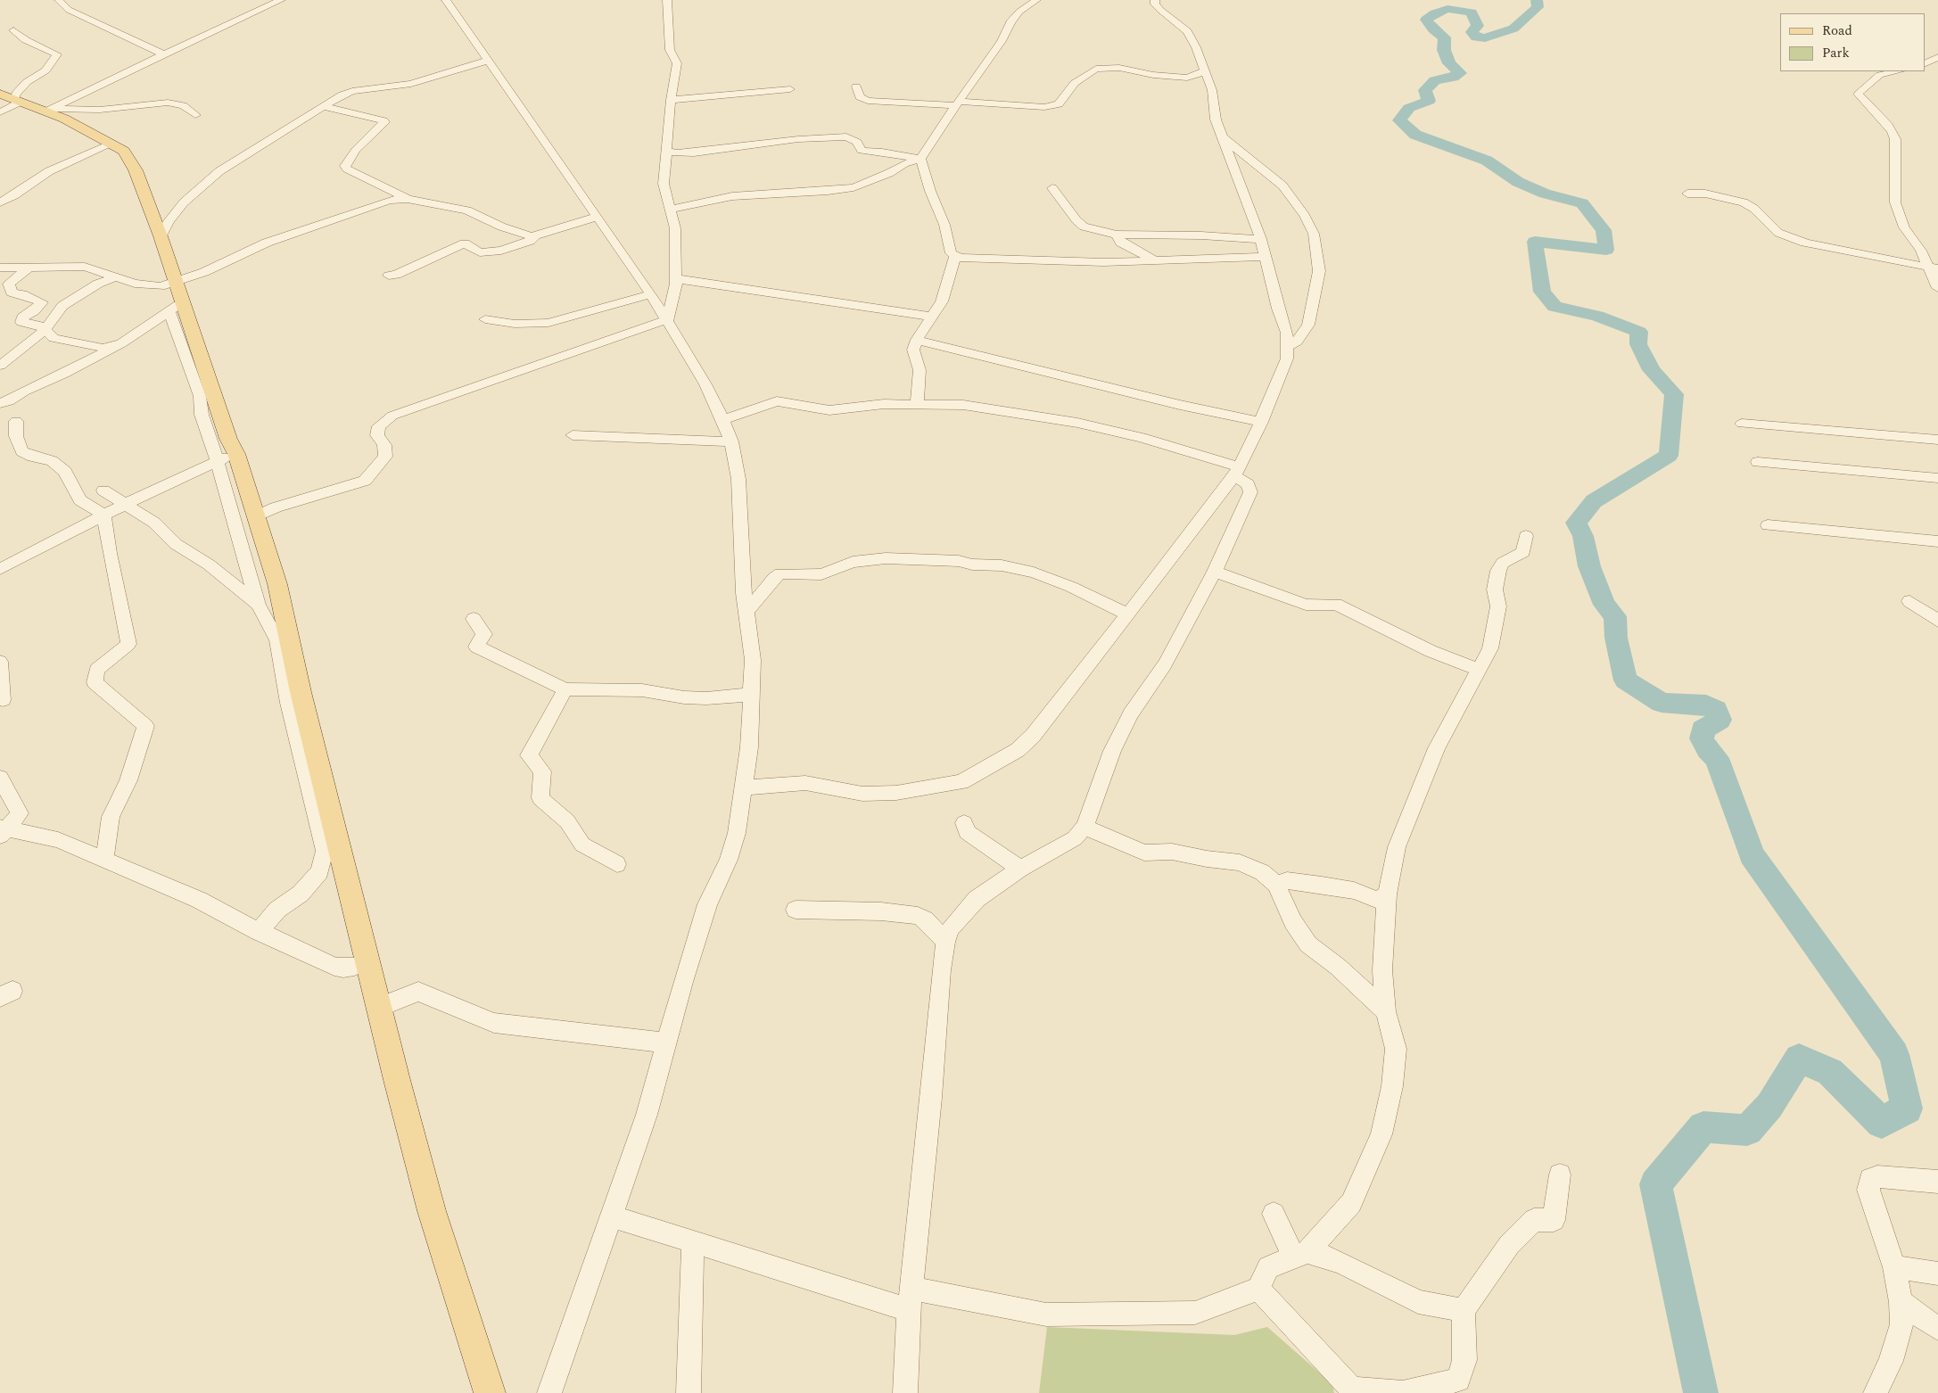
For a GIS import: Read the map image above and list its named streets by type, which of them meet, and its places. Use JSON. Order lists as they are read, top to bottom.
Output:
{
  "legend": ["Road", "Park"]
}
